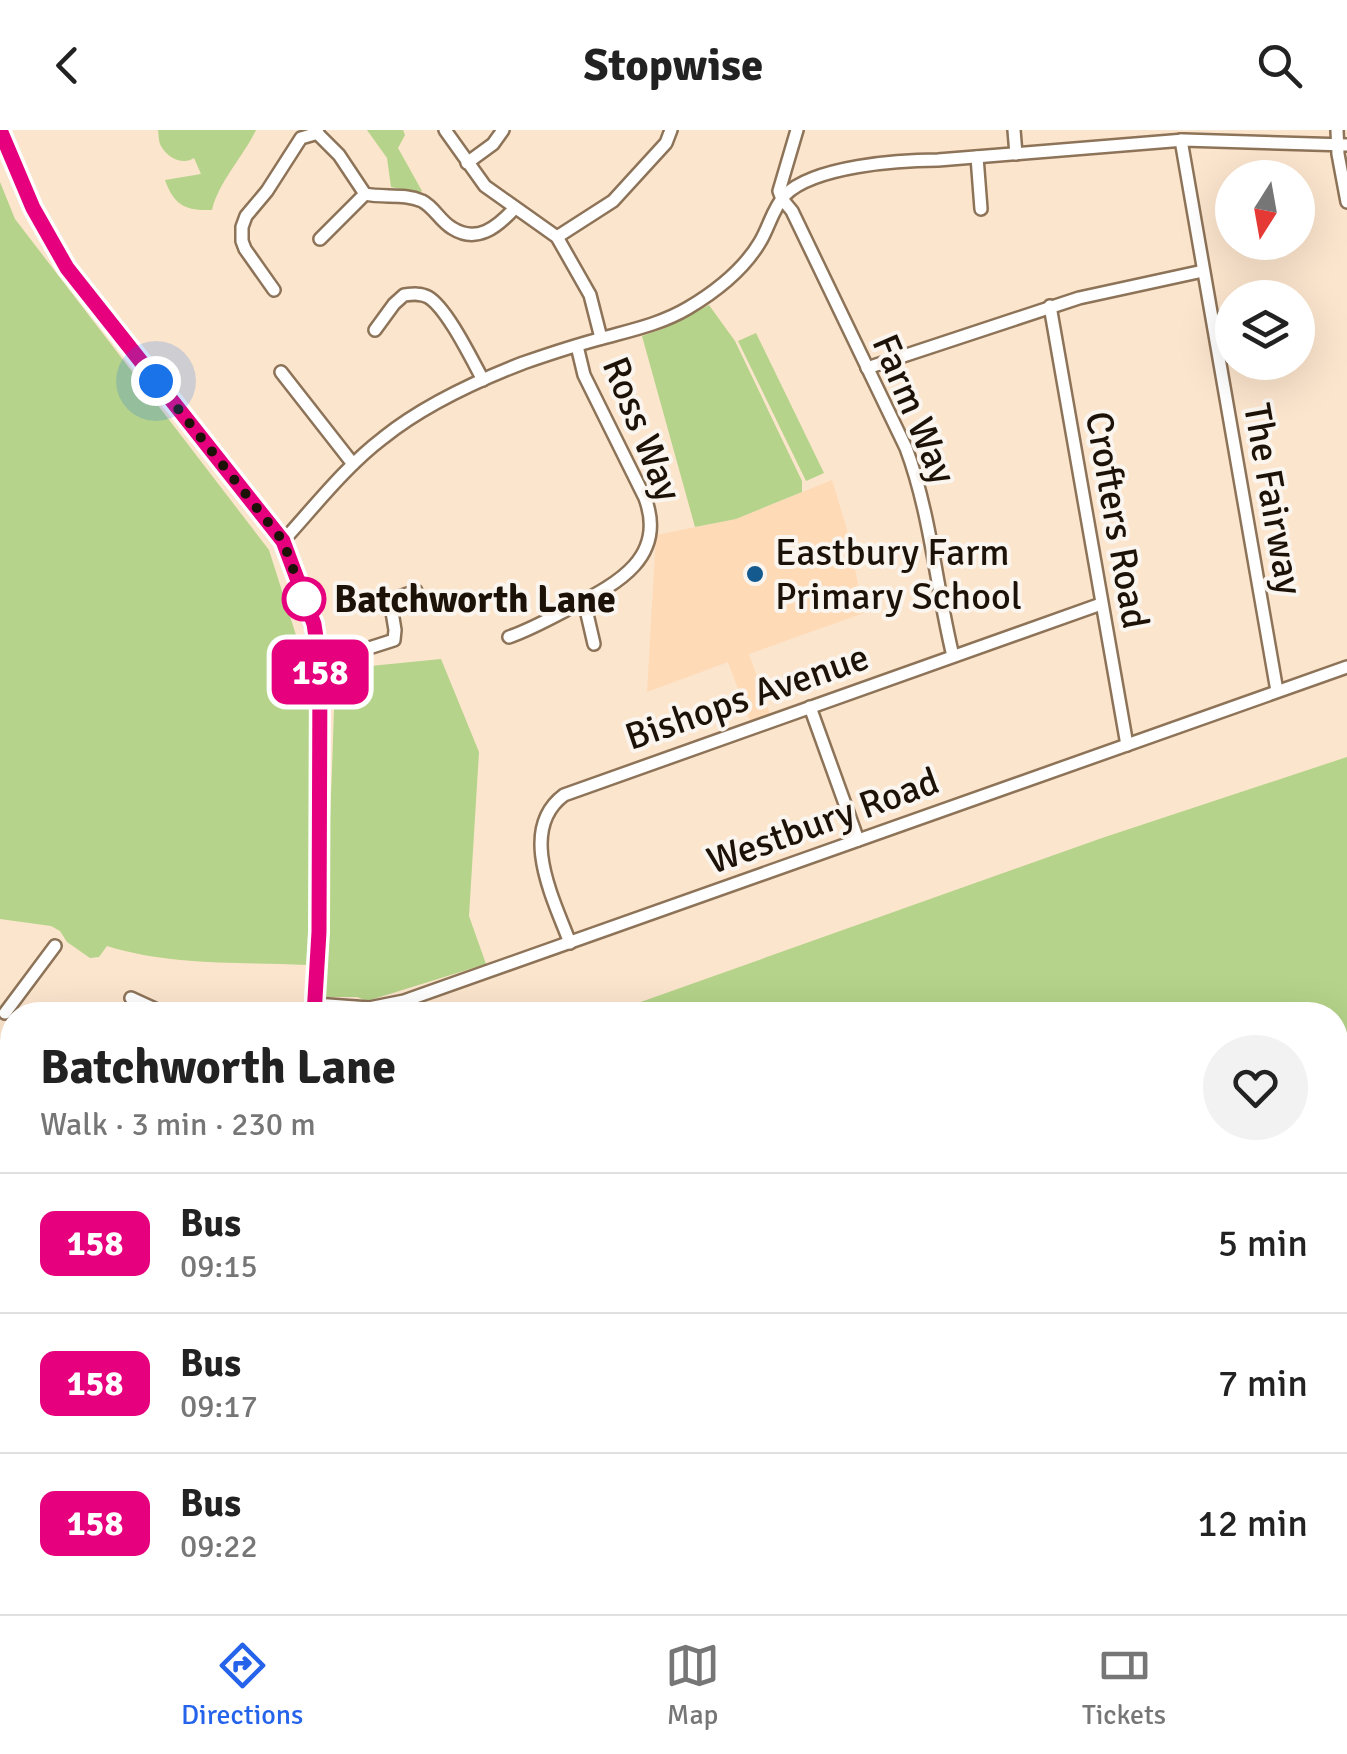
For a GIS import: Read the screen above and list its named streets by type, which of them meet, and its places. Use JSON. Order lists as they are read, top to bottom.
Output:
{
  "streets": {
    "street": [
      "Farm Way",
      "Ross Way",
      "The Fairway",
      "Crofters Road",
      "Bishops Avenue",
      "Westbury Road"
    ]
  },
  "crossings": [
    ["Farm Way", "Bishops Avenue"],
    ["The Fairway", "Westbury Road"],
    ["Crofters Road", "Bishops Avenue"],
    ["Crofters Road", "Westbury Road"],
    ["Bishops Avenue", "Westbury Road"]
  ],
  "places": ["Eastbury Farm Primary School", "Batchworth Lane"],
  "lines": ["bus line 158"],
  "north": "bottom",
  "page": {
    "header": "Stopwise",
    "on_map": "158",
    "heading": ["Batchworth Lane", "Walk · 3 min · 230 m"],
    "list": [
      {
        "mark": "158",
        "name": "Bus",
        "note": "09:15",
        "value": "5 min"
      },
      {
        "mark": "158",
        "name": "Bus",
        "note": "09:17",
        "value": "7 min"
      },
      {
        "mark": "158",
        "name": "Bus",
        "note": "09:22",
        "value": "12 min"
      }
    ],
    "tabs": ["Directions", "Map", "Tickets"]
  }
}
